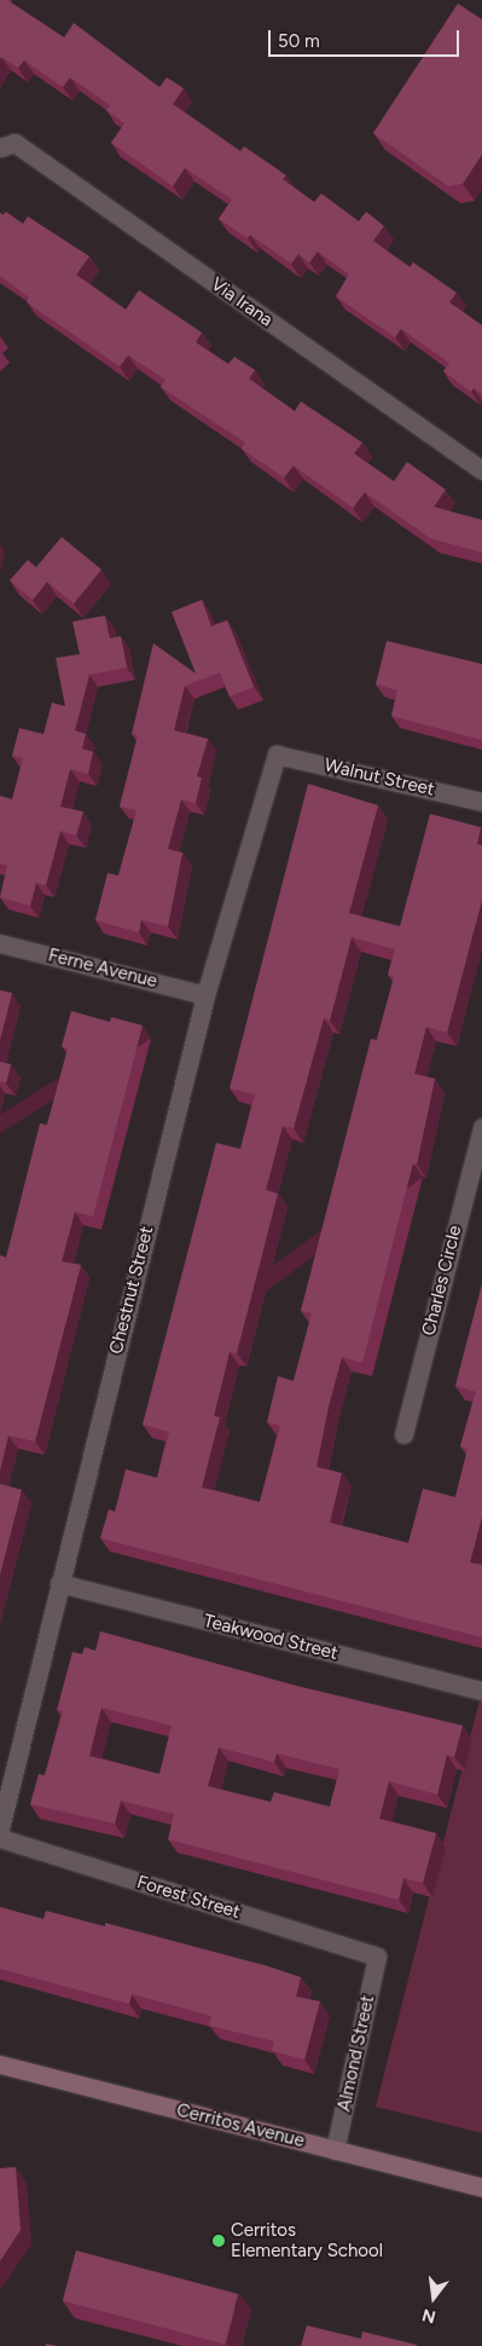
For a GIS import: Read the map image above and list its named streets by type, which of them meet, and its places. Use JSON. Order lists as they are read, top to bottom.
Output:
{
  "streets": {
    "main road": ["Cerritos Avenue"],
    "street": [
      "Via Irana",
      "Walnut Street",
      "Ferne Avenue",
      "Charles Circle",
      "Chestnut Street",
      "Teakwood Street",
      "Forest Street",
      "Almond Street"
    ]
  },
  "crossings": [
    ["Walnut Street", "Chestnut Street"],
    ["Ferne Avenue", "Chestnut Street"],
    ["Chestnut Street", "Teakwood Street"],
    ["Forest Street", "Almond Street"],
    ["Almond Street", "Cerritos Avenue"]
  ],
  "places": ["Cerritos Elementary School"],
  "scale_bar": "50 m",
  "north": "bottom"
}
